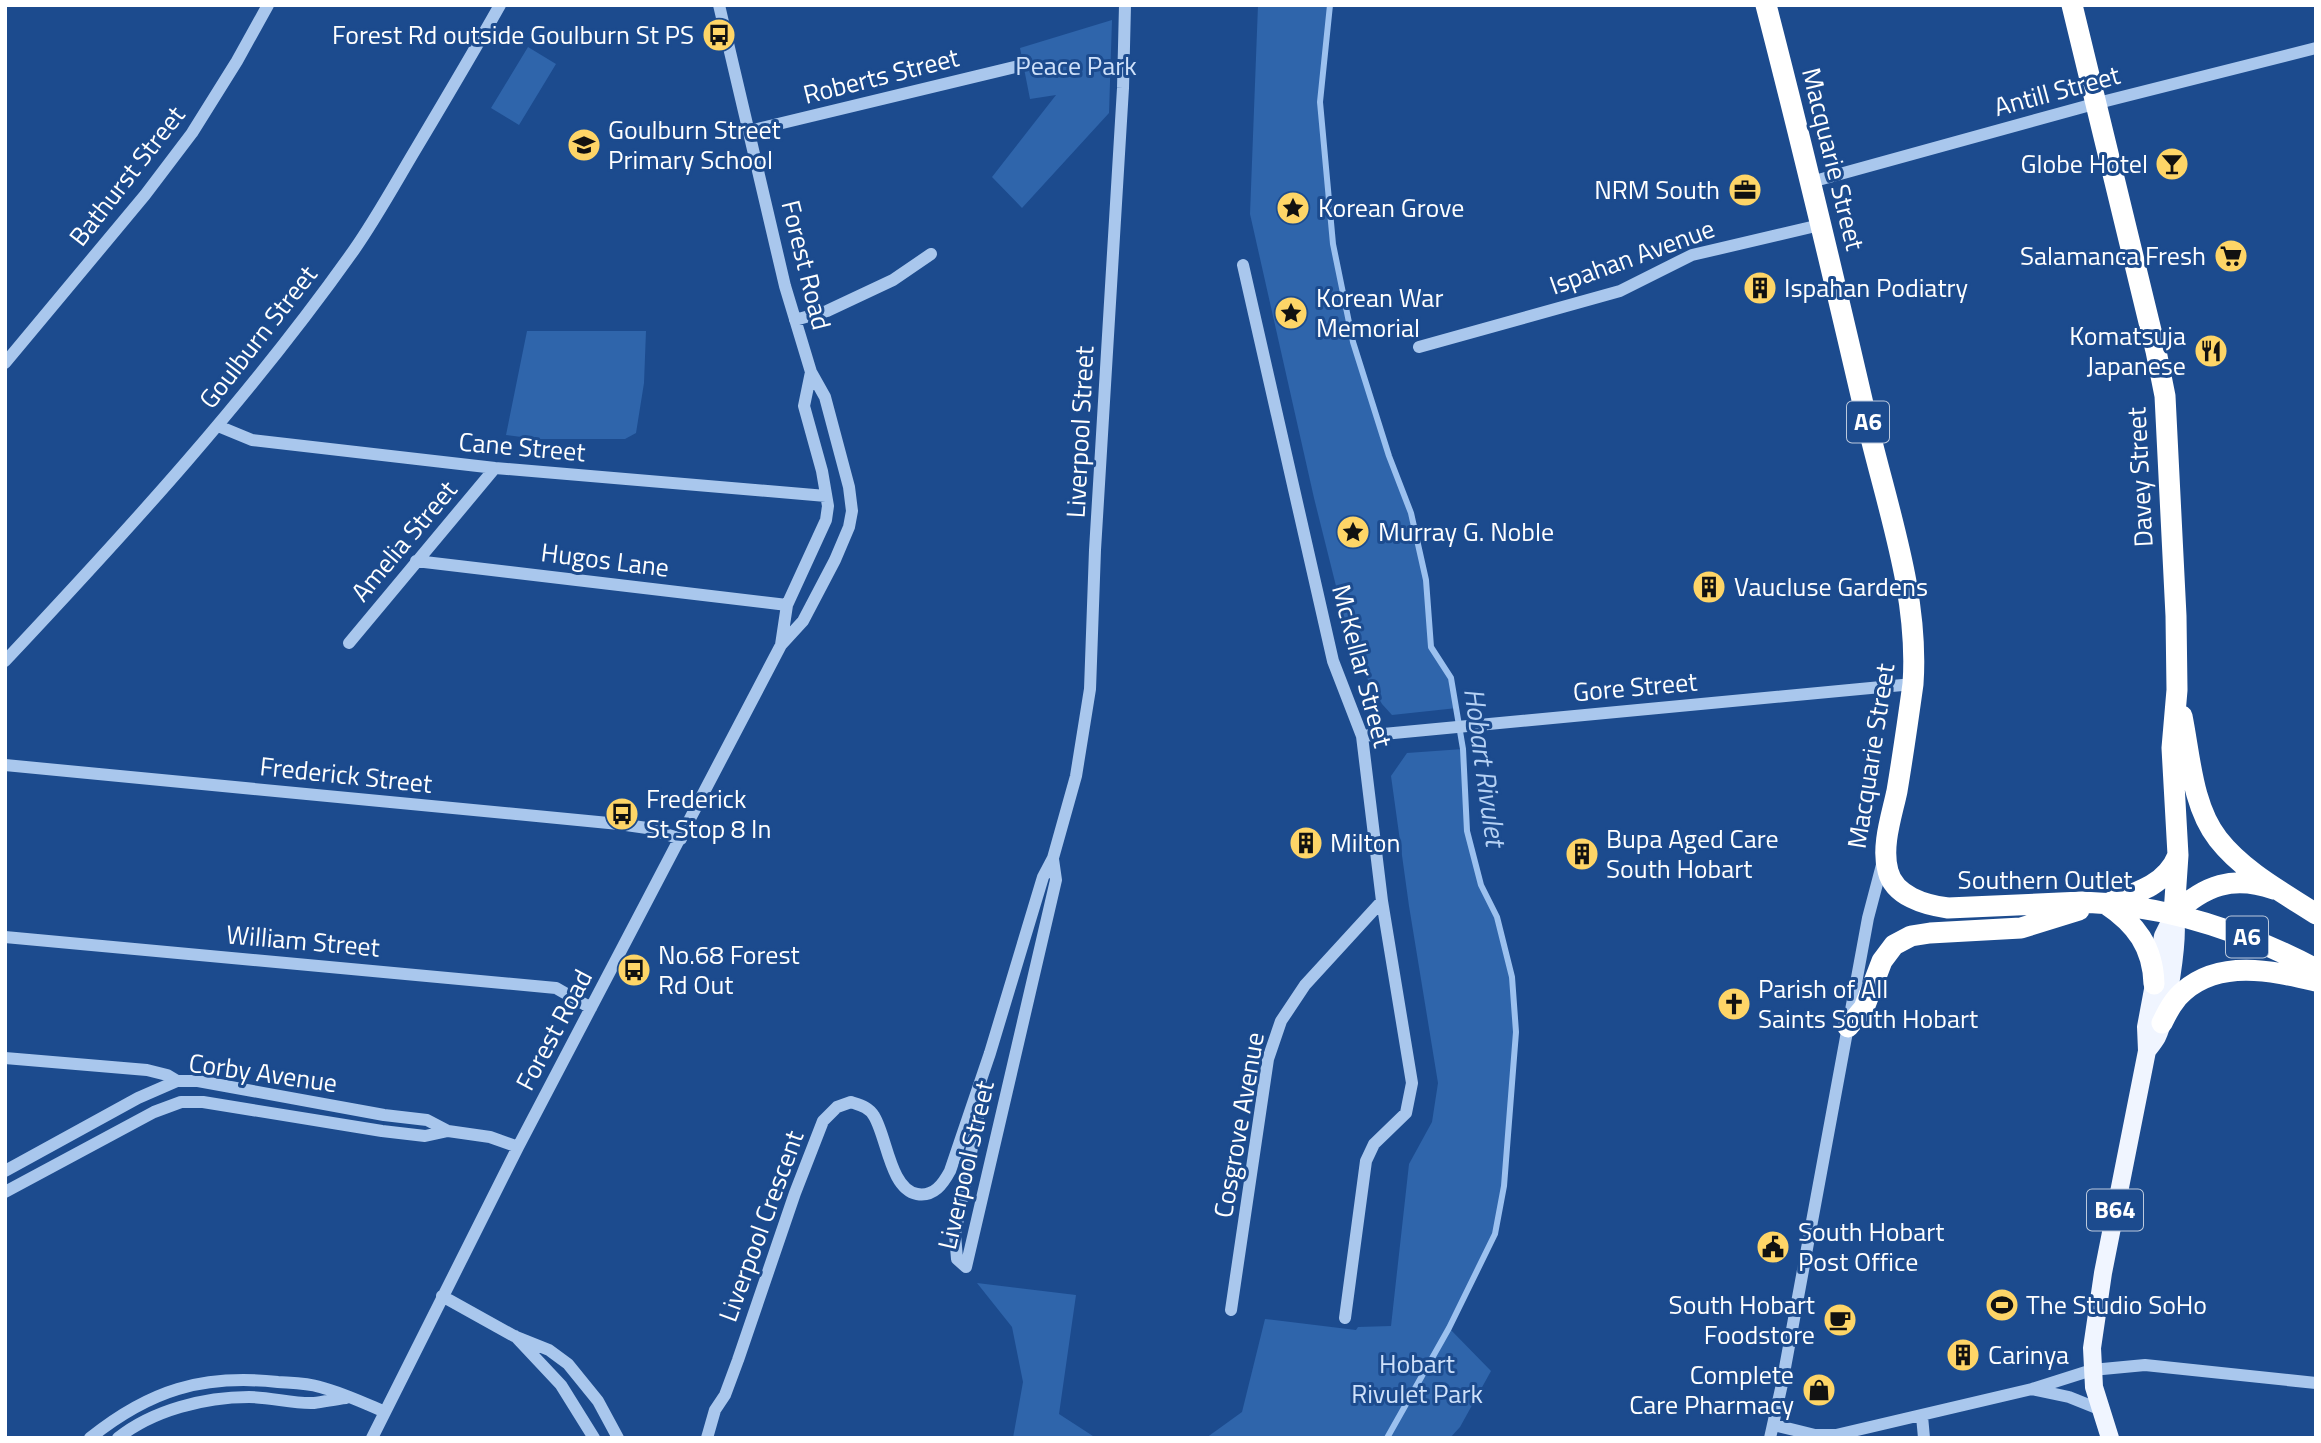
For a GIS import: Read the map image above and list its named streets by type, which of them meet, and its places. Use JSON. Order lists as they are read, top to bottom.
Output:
{
  "streets": {
    "highway": [
      "Macquarie Street",
      "A6",
      "Davey Street",
      "Southern Outlet"
    ],
    "main road": ["B64"],
    "street": [
      "Roberts Street",
      "Antill Street",
      "Bathurst Street",
      "Ispahan Avenue",
      "Forest Road",
      "Goulburn Street",
      "Liverpool Street",
      "Cane Street",
      "Amelia Street",
      "Hugos Lane",
      "McKellar Street",
      "Gore Street",
      "Frederick Street",
      "William Street",
      "Corby Avenue",
      "Cosgrove Avenue",
      "Liverpool Crescent"
    ]
  },
  "crossings": [
    ["Roberts Street", "Forest Road"],
    ["Antill Street", "Macquarie Street"],
    ["Antill Street", "Davey Street"],
    ["Macquarie Street", "Ispahan Avenue"],
    ["Macquarie Street", "Gore Street"],
    ["Macquarie Street", "Southern Outlet"],
    ["Forest Road", "Cane Street"],
    ["Forest Road", "Hugos Lane"],
    ["Forest Road", "Frederick Street"],
    ["Forest Road", "William Street"],
    ["Forest Road", "Corby Avenue"],
    ["Goulburn Street", "Cane Street"],
    ["A6", "Davey Street"],
    ["Liverpool Street", "Liverpool Crescent"],
    ["Cane Street", "Amelia Street"],
    ["Davey Street", "Southern Outlet"],
    ["Amelia Street", "Hugos Lane"],
    ["McKellar Street", "Gore Street"],
    ["McKellar Street", "Cosgrove Avenue"]
  ],
  "water": ["Hobart Rivulet"],
  "parks": ["Peace Park", "Hobart Rivulet Park"],
  "places": {
    "bus stop": ["Forest Rd outside Goulburn St PS", "Frederick St Stop 8 In", "No.68 Forest Rd Out"],
    "school or university": ["Goulburn Street Primary School"],
    "bar": ["Globe Hotel"],
    "office": ["NRM South"],
    "place": ["Korean Grove", "Korean War Memorial", "Murray G. Noble"],
    "supermarket": ["Salamanca Fresh"],
    "building": [
      "Ispahan Podiatry",
      "Vaucluse Gardens",
      "Milton",
      "Bupa Aged Care South Hobart",
      "Carinya"
    ],
    "restaurant": ["Komatsuja Japanese"],
    "church": ["Parish of All Saints South Hobart"],
    "public building": ["South Hobart Post Office"],
    "sports": ["The Studio SoHo"],
    "cafe": ["South Hobart Foodstore"],
    "shop": ["Complete Care Pharmacy"]
  }
}
